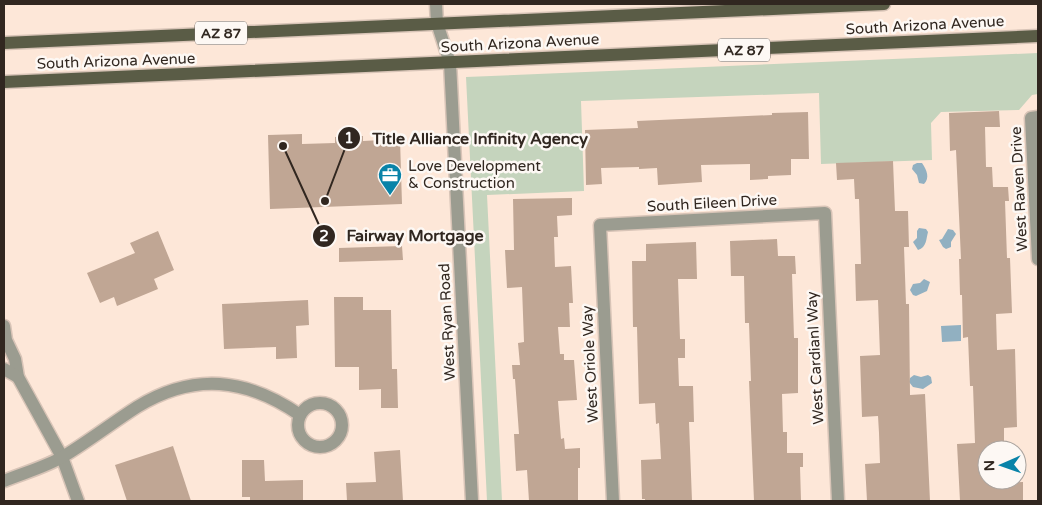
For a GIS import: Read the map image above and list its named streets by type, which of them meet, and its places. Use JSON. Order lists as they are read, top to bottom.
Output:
{
  "streets": {
    "main road": ["South Arizona Avenue", "AZ 87"],
    "street": [
      "West Raven Drive",
      "South Eileen Drive",
      "West Ryan Road",
      "West Cardianl Way",
      "West Oriole Way"
    ]
  },
  "crossings": [
    ["South Arizona Avenue", "West Ryan Road"],
    ["South Eileen Drive", "West Cardianl Way"],
    ["South Eileen Drive", "West Oriole Way"]
  ],
  "places": {
    "other": ["Fairway Mortgage", "Title Alliance Infinity Agency"],
    "office": ["Love Development & Construction"]
  },
  "north": "left"
}
